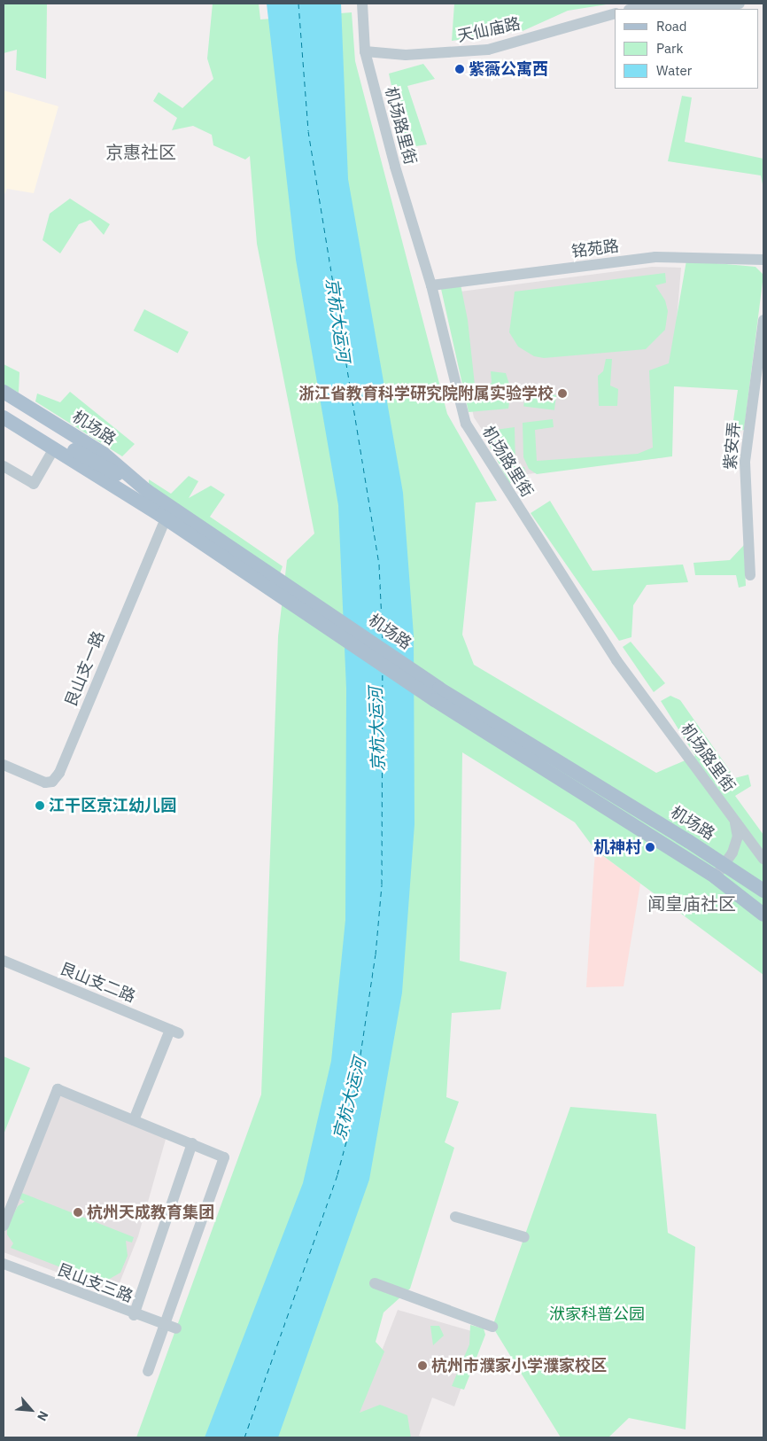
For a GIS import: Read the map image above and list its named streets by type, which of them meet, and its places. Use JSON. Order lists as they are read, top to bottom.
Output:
{
  "streets": {
    "main road": ["机场路"],
    "street": [
      "天仙庙路",
      "机场路里街",
      "铭苑路",
      "紫安弄",
      "艮山支一路",
      "艮山支二路",
      "艮山支三路"
    ]
  },
  "crossings": [
    ["天仙庙路", "机场路里街"],
    ["机场路里街", "铭苑路"],
    ["机场路", "艮山支一路"]
  ],
  "districts": ["京惠社区", "闻皇庙社区"],
  "water": ["京杭大运河"],
  "parks": ["洑家科普公园"],
  "places": [
    "紫薇公寓西",
    "浙江省教育科学研究院附属实验学校",
    "江干区京江幼儿园",
    "机神村",
    "杭州天成教育集团",
    "杭州市濮家小学濮家校区"
  ],
  "legend": ["Road", "Park", "Water"],
  "north": "bottom right"
}
